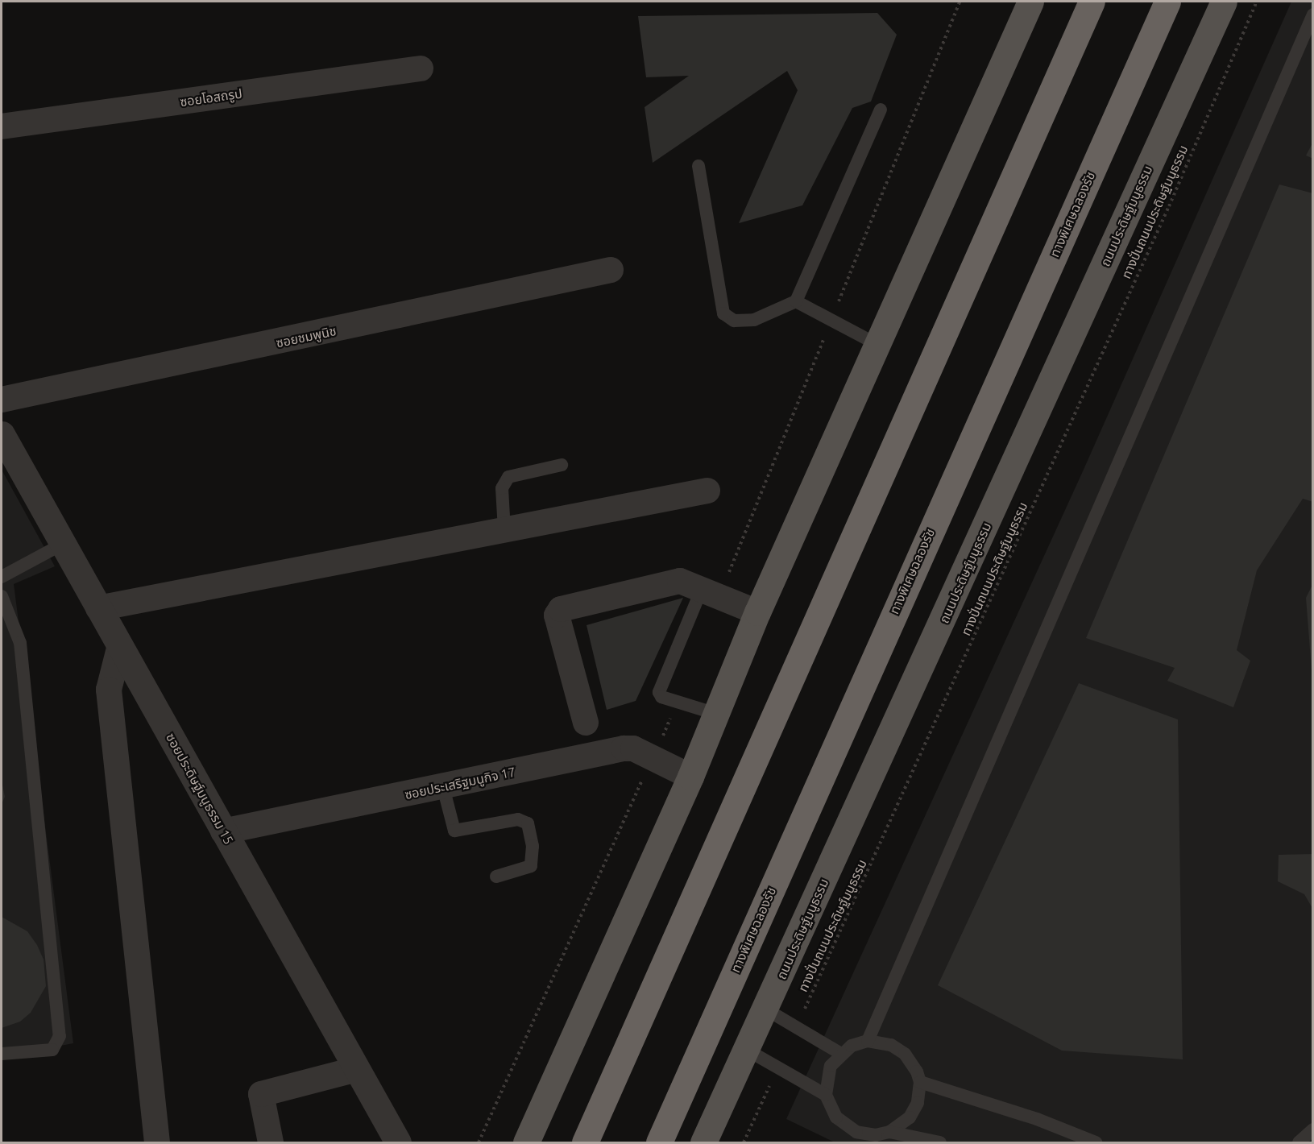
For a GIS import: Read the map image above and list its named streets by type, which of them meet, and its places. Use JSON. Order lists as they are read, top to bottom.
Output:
{
  "streets": {
    "highway": ["ทางพิเศษฉลองรัช"],
    "main road": ["ถนนประดิษฐ์มนูธรรม"],
    "street": [
      "ซอยโอสถรูป",
      "ซอยชมพูนิช",
      "ซอยประเสริฐมนูกิจ 17",
      "ซอยประดิษฐ์มนูธรรม 15"
    ],
    "path": ["ทางปั่นถนนประดิษฐ์มนูธรรม"]
  },
  "crossings": [
    ["ซอยประเสริฐมนูกิจ 17", "ซอยประดิษฐ์มนูธรรม 15"]
  ]
}
